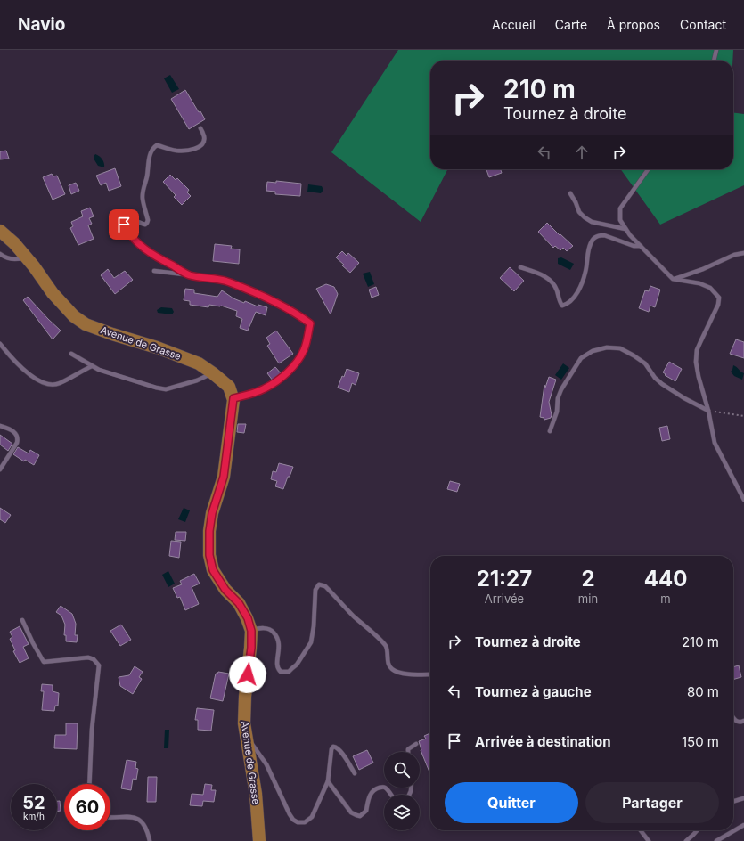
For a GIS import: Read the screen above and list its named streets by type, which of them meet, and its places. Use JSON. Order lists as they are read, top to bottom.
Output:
{
  "streets": {
    "main road": ["Avenue de Grasse"]
  },
  "page": {
    "header": "Navio",
    "nav": [
      "Accueil",
      "Carte",
      "À propos",
      "Contact"
    ],
    "turn": ["210 m", "Tournez à droite"],
    "eta": [
      "21:27",
      "Arrivée",
      "2",
      "min",
      "440",
      "m"
    ],
    "list": [
      {
        "name": "Tournez à droite",
        "value": "210 m"
      },
      {
        "name": "Tournez à gauche",
        "value": "80 m"
      },
      {
        "name": "Arrivée à destination",
        "value": "150 m"
      }
    ],
    "buttons": ["Quitter", "Partager"],
    "speed": "52 km/h",
    "limit": "60"
  }
}
